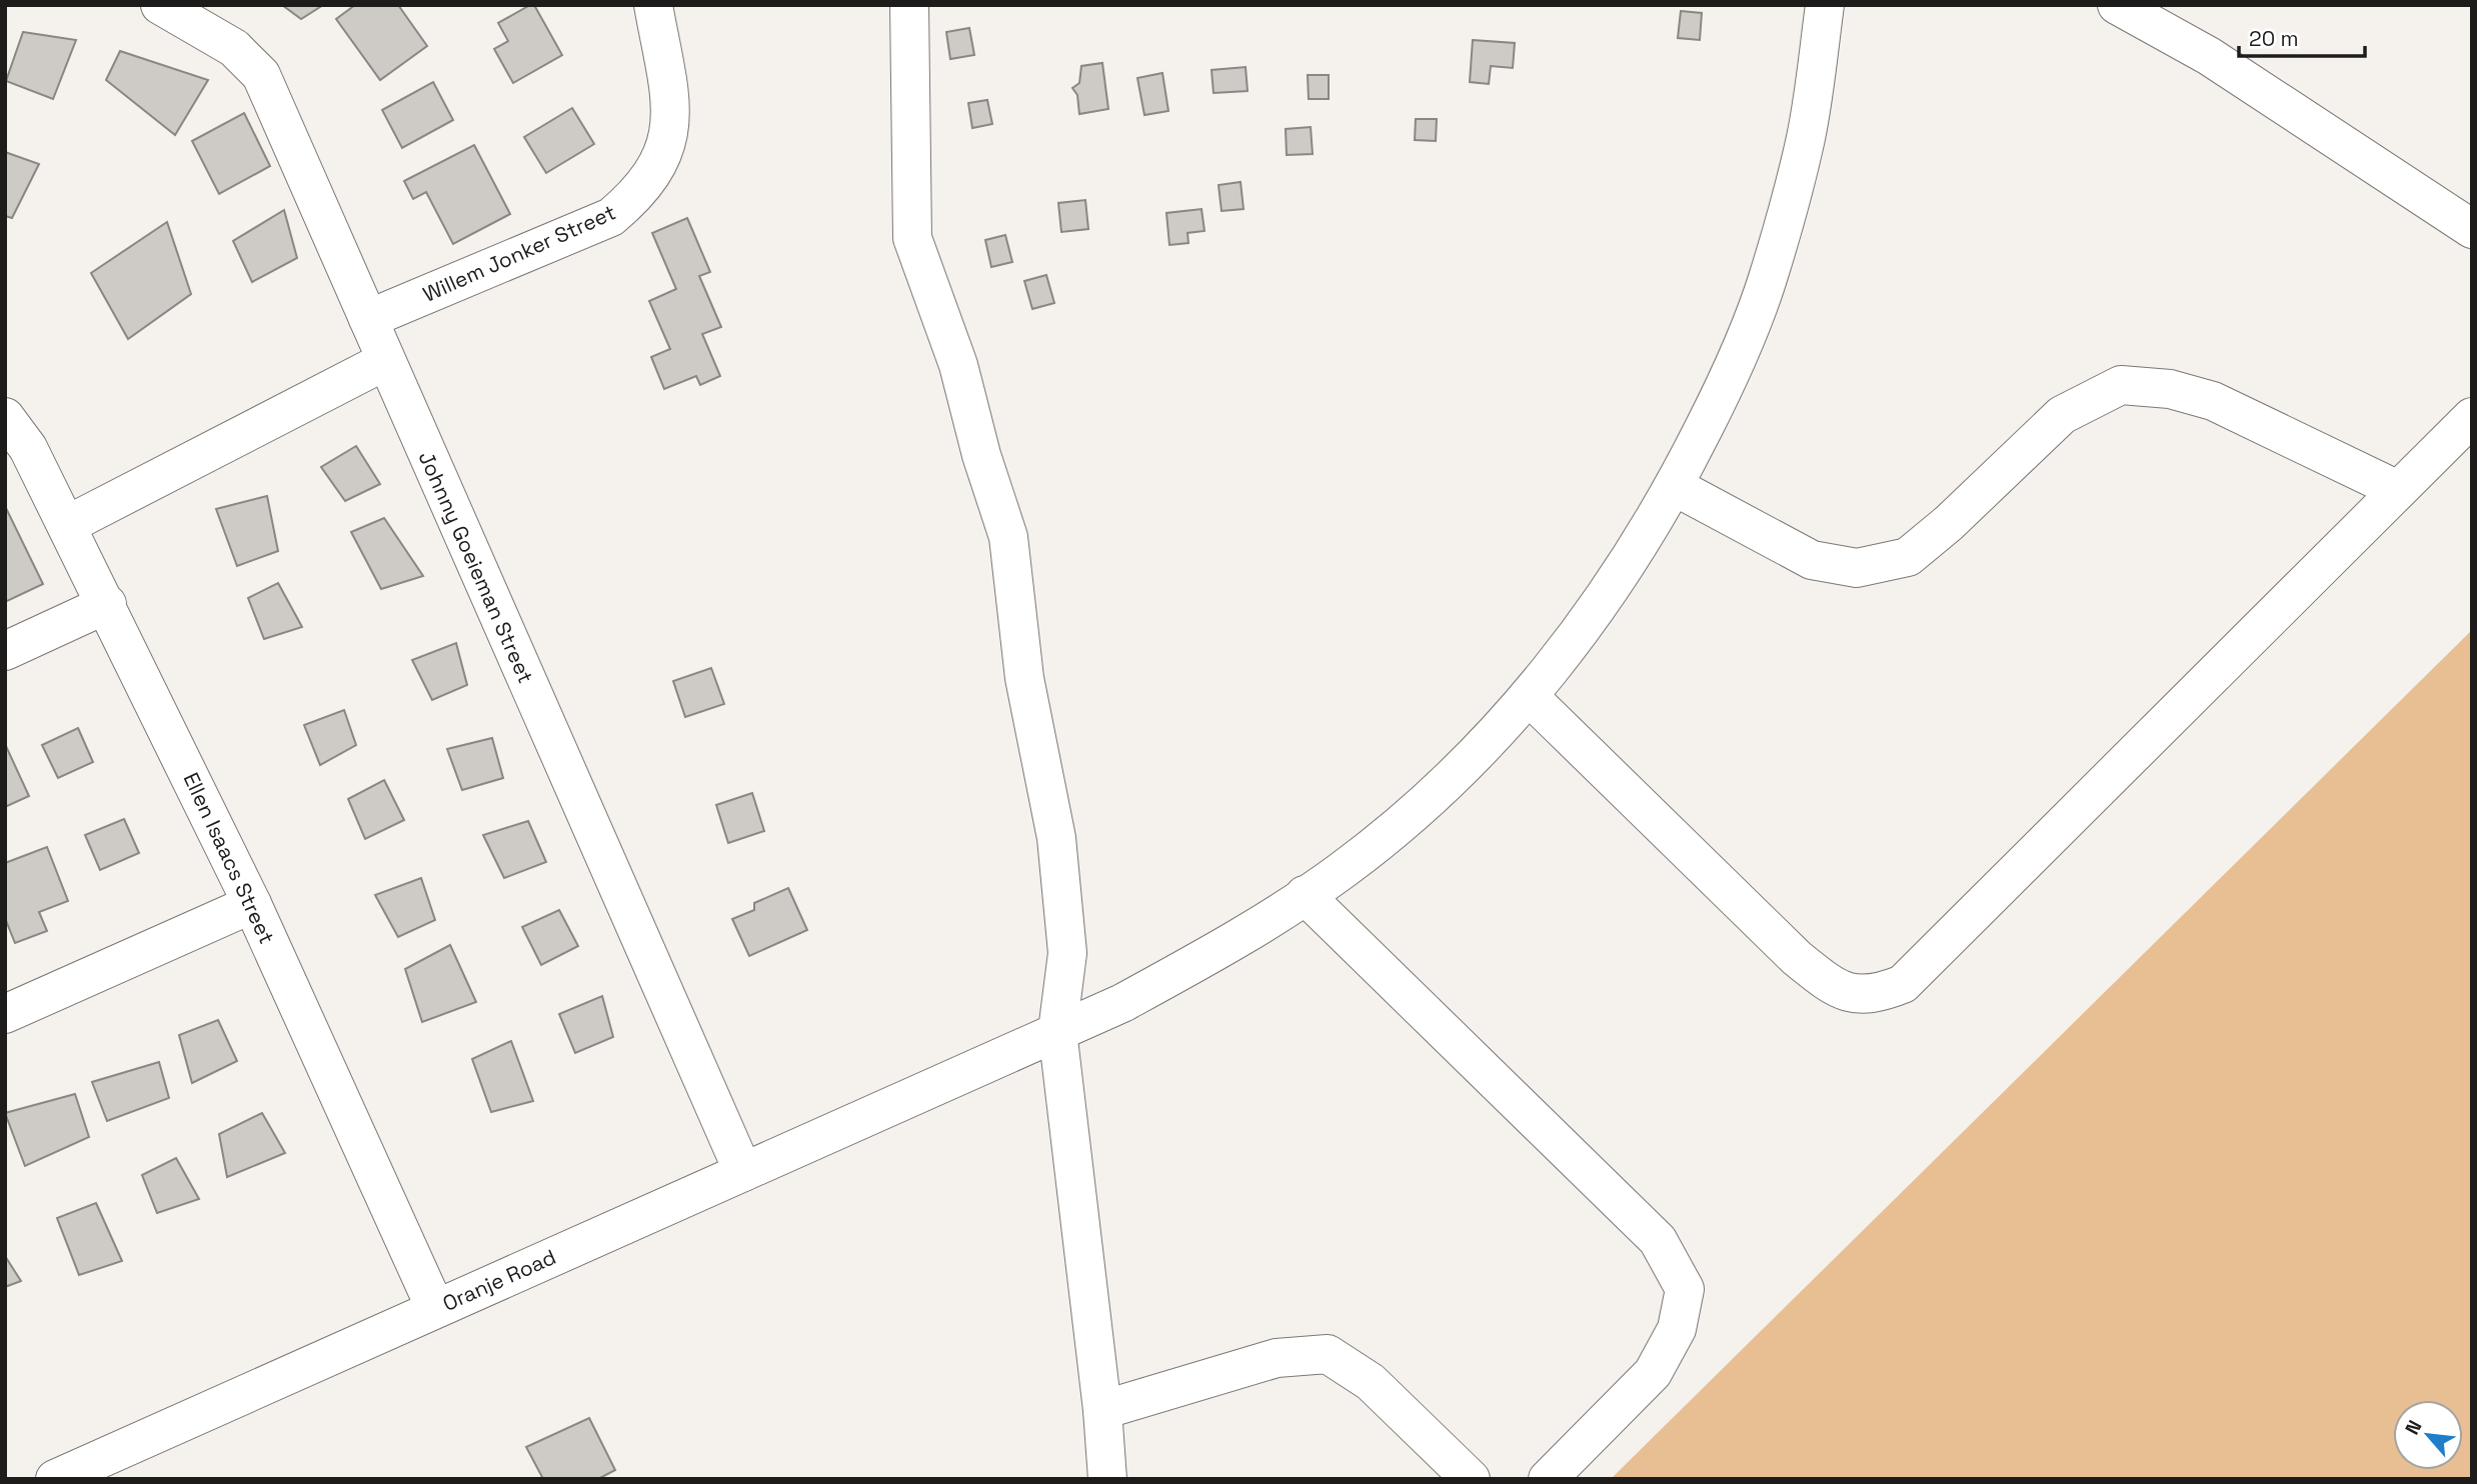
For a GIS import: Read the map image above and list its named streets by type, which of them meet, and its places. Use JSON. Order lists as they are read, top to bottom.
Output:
{
  "streets": {
    "street": [
      "Willem Jonker Street",
      "Johnny Goeieman Street",
      "Ellen Isaacs Street",
      "Oranje Road"
    ]
  },
  "crossings": [
    ["Willem Jonker Street", "Johnny Goeieman Street"],
    ["Johnny Goeieman Street", "Oranje Road"],
    ["Ellen Isaacs Street", "Oranje Road"]
  ],
  "scale_bar": "20 m",
  "north": "top left"
}
